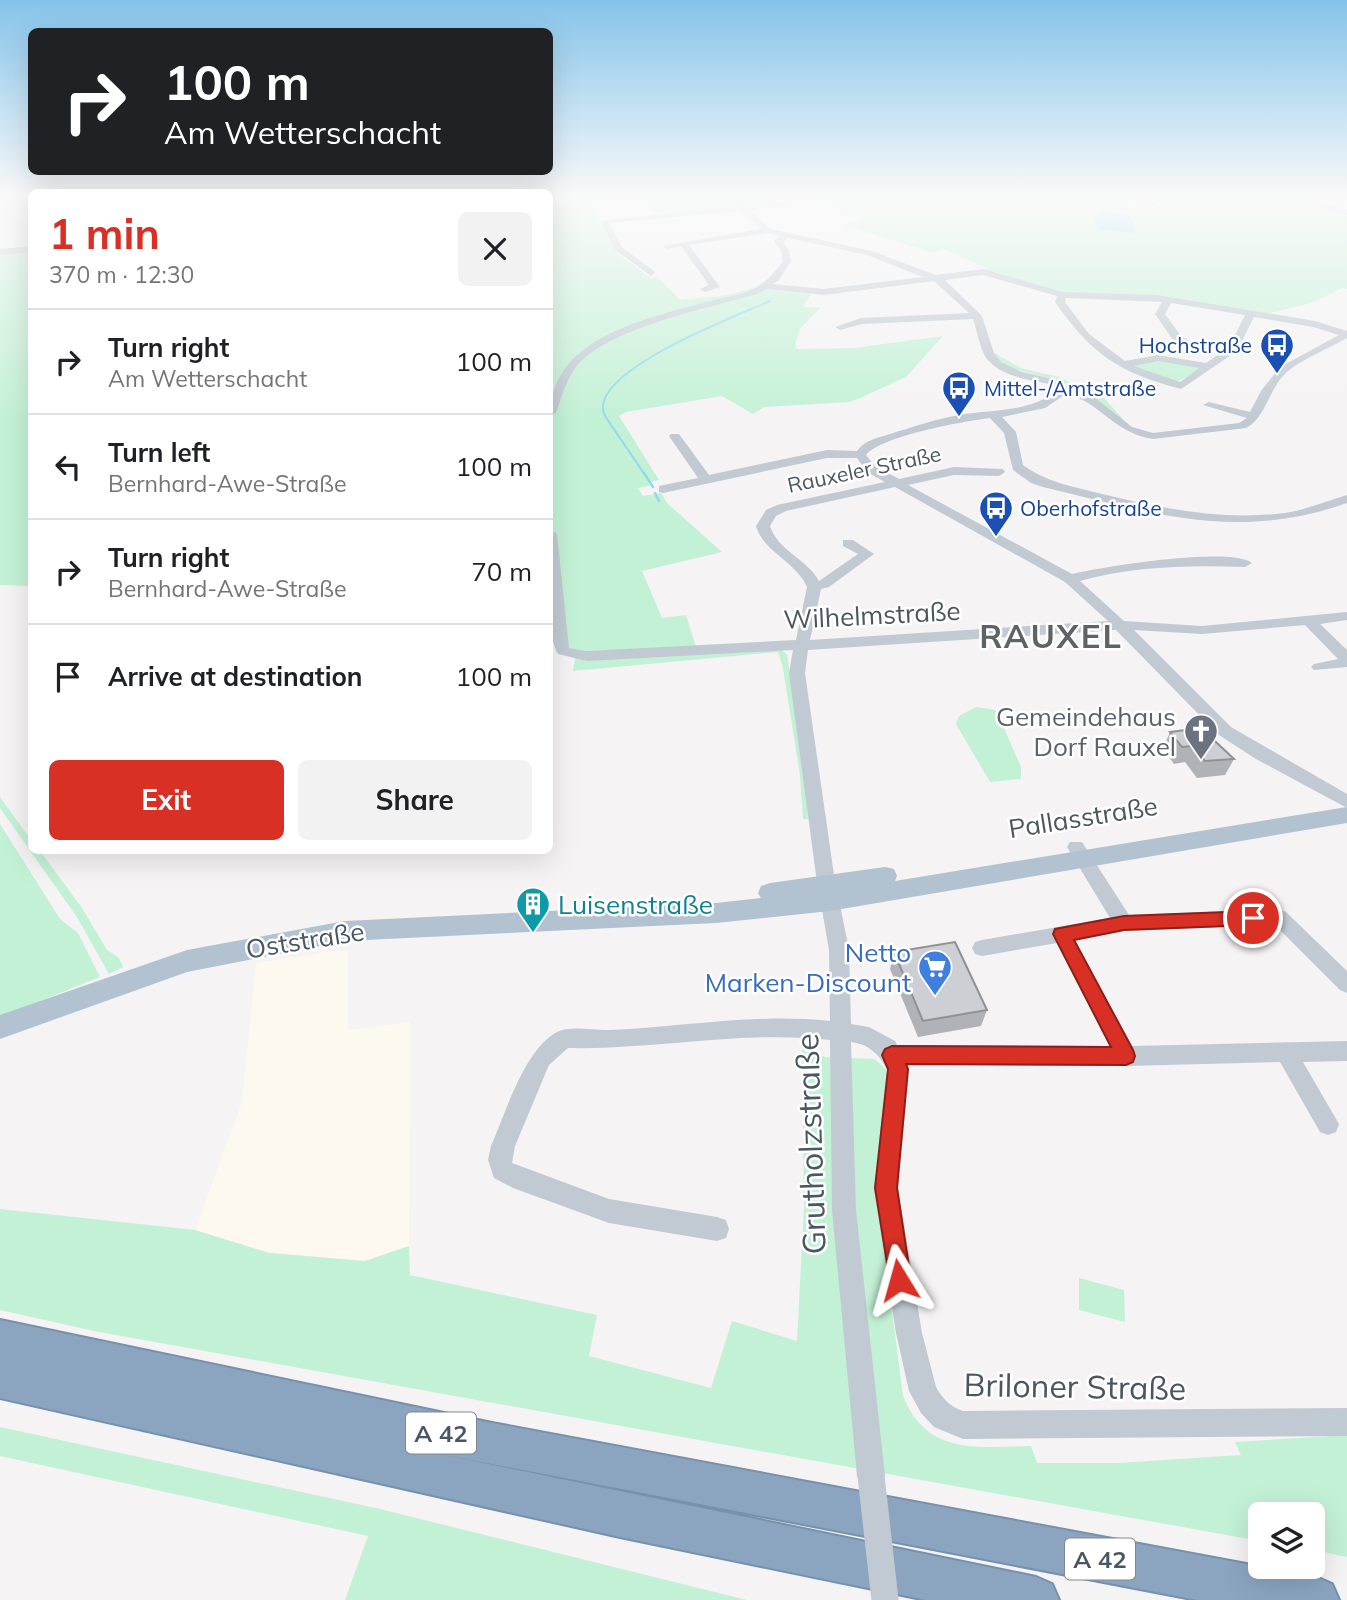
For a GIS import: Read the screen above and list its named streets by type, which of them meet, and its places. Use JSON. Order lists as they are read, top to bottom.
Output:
{
  "streets": {
    "highway": ["A 42"],
    "main road": ["Pallasstraße", "Oststraße"],
    "street": [
      "Rauxeler Straße",
      "Wilhelmstraße",
      "Grutholzstraße",
      "Briloner Straße"
    ]
  },
  "crossings": [
    ["Wilhelmstraße", "Grutholzstraße"],
    ["Pallasstraße", "Oststraße"],
    ["Pallasstraße", "Grutholzstraße"],
    ["Oststraße", "Grutholzstraße"]
  ],
  "districts": ["RAUXEL"],
  "places": {
    "bus stop": ["Hochstraße", "Mittel-/Amtstraße", "Oberhofstraße"],
    "church": ["Gemeindehaus Dorf Rauxel"],
    "building": ["Luisenstraße"],
    "supermarket": ["Netto Marken-Discount"]
  },
  "page": {
    "turn": ["100 m", "Am Wetterschacht"],
    "heading": ["1 min", "370 m · 12:30"],
    "list": [
      {
        "name": "Turn right",
        "note": "Am Wetterschacht",
        "value": "100 m"
      },
      {
        "name": "Turn left",
        "note": "Bernhard-Awe-Straße",
        "value": "100 m"
      },
      {
        "name": "Turn right",
        "note": "Bernhard-Awe-Straße",
        "value": "70 m"
      },
      {
        "name": "Arrive at destination",
        "value": "100 m"
      }
    ],
    "buttons": ["Exit", "Share"]
  }
}
